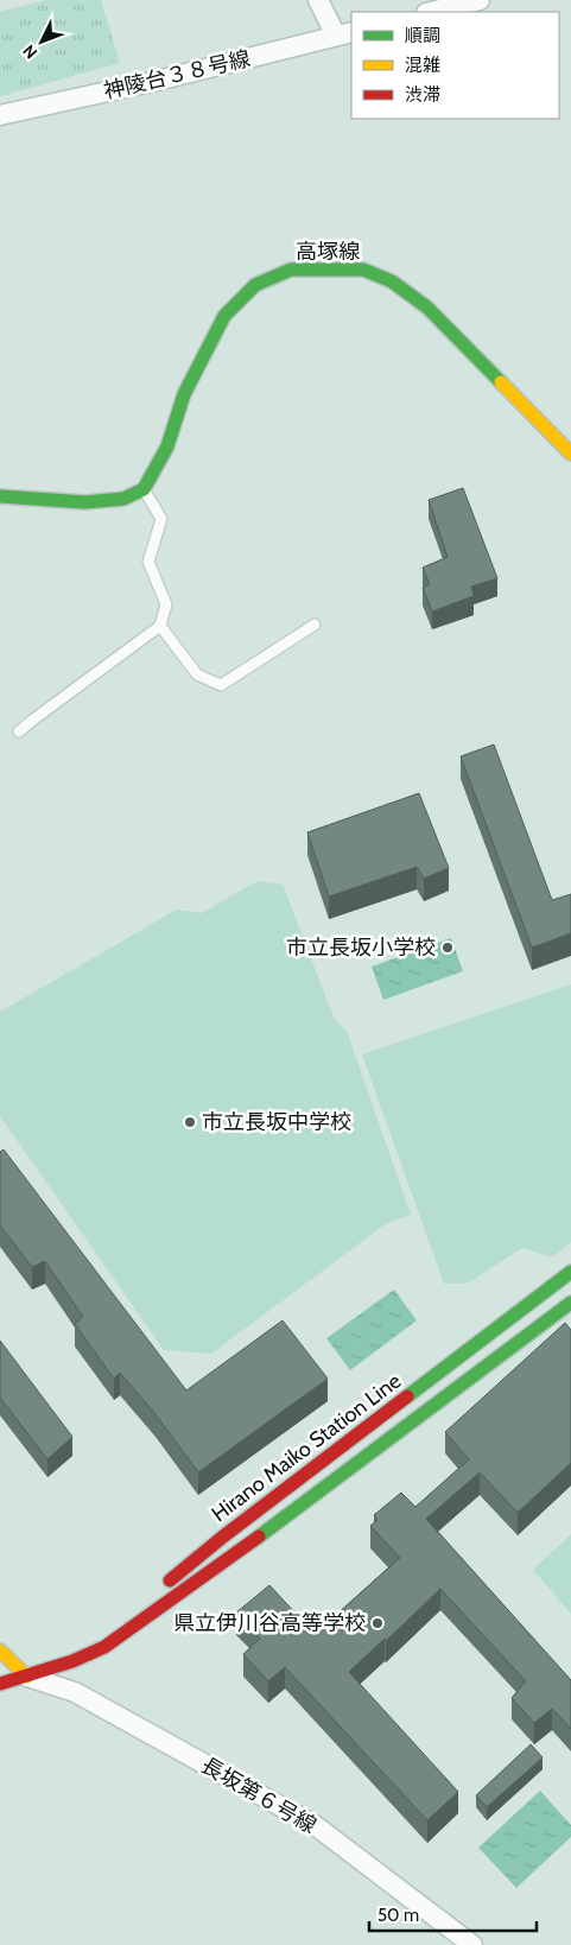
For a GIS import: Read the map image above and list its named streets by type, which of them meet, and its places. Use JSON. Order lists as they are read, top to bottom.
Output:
{
  "streets": {
    "main road": ["高塚線", "Hirano Maiko Station Line"],
    "street": ["神陵台３８号線", "長坂第６号線"]
  },
  "crossings": [
    ["Hirano Maiko Station Line", "長坂第６号線"]
  ],
  "places": ["市立長坂小学校", "市立長坂中学校", "県立伊川谷高等学校"],
  "legend": ["順調", "混雑", "渋滞"],
  "scale_bar": "50 m",
  "north": "bottom left"
}
